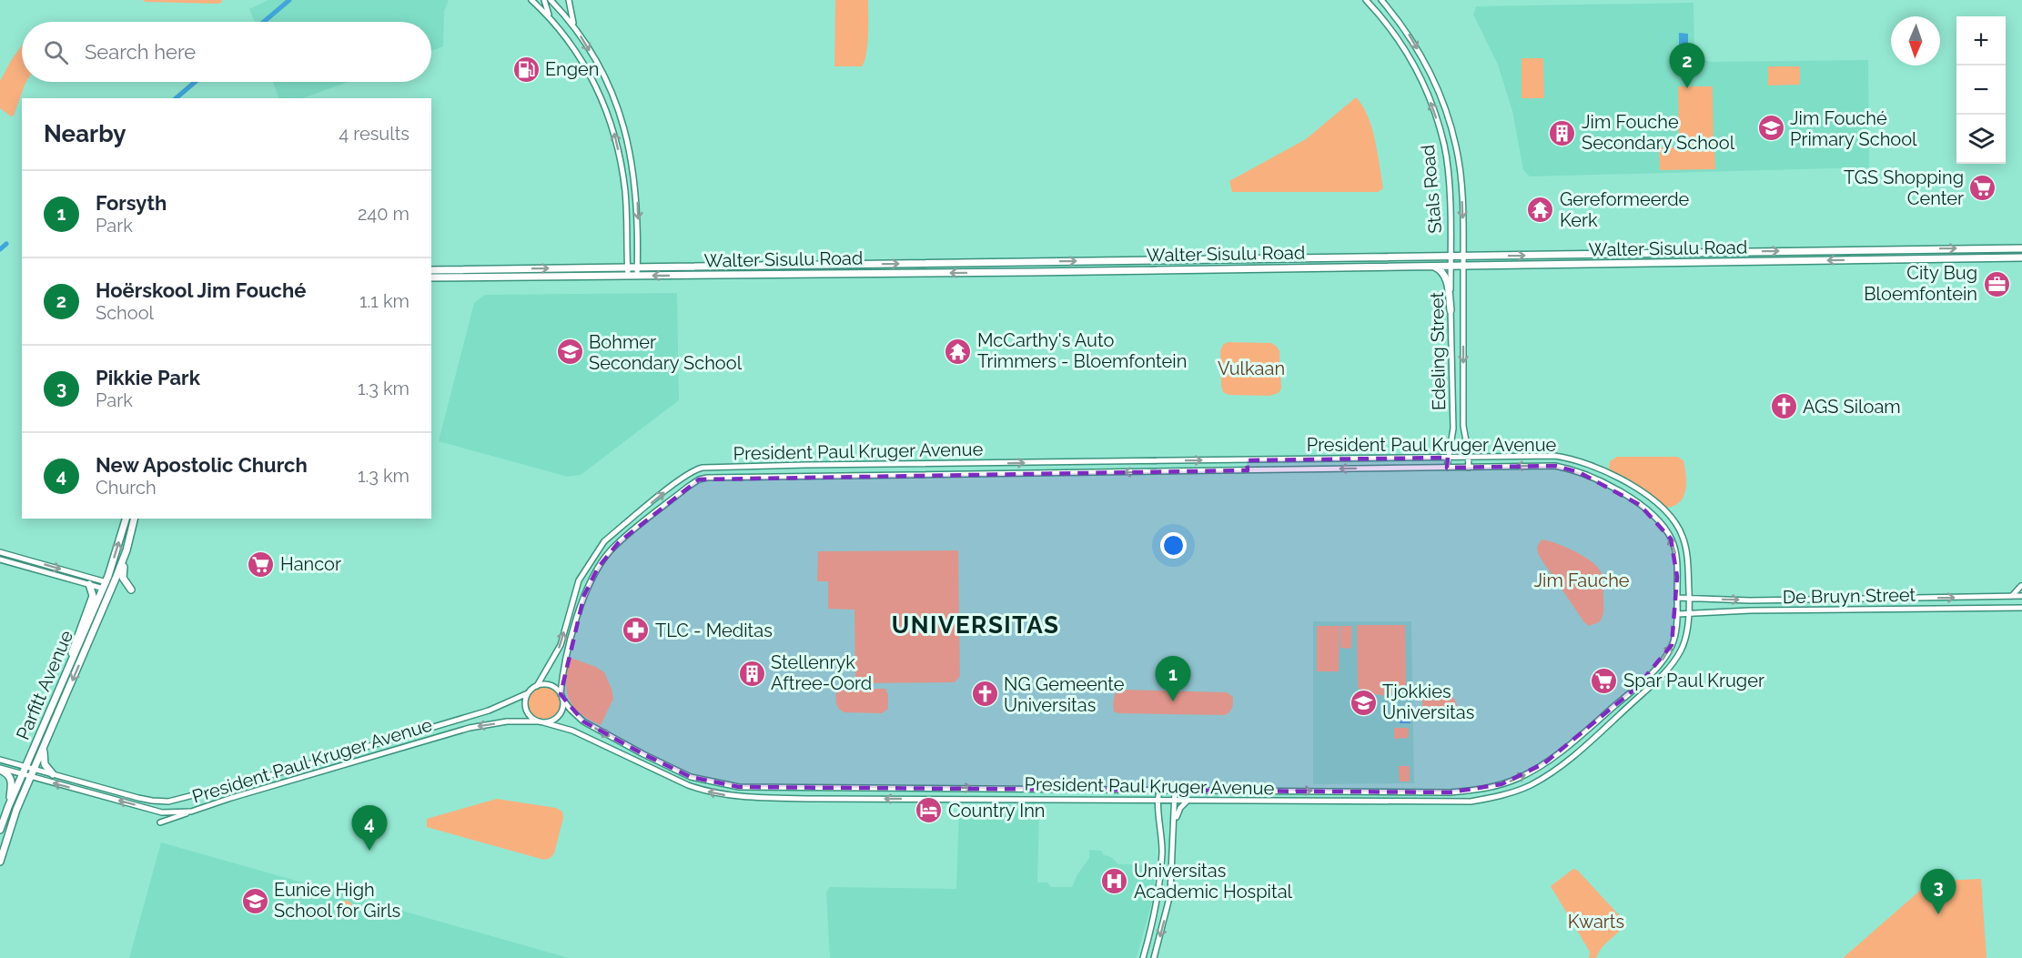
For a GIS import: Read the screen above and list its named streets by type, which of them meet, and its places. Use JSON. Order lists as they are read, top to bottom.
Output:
{
  "streets": {
    "highway": ["Walter Sisulu Road", "Parfitt Avenue"],
    "street": [
      "Stals Road",
      "Edeling Street",
      "President Paul Kruger Avenue",
      "De Bruyn Street"
    ]
  },
  "crossings": [
    ["Stals Road", "Walter Sisulu Road"],
    ["Stals Road", "Edeling Street"],
    ["Walter Sisulu Road", "Edeling Street"],
    ["Edeling Street", "President Paul Kruger Avenue"],
    ["President Paul Kruger Avenue", "De Bruyn Street"],
    ["President Paul Kruger Avenue", "Parfitt Avenue"]
  ],
  "districts": ["UNIVERSITAS"],
  "parks": ["Vulkaan", "Jim Fauche", "Kwarts"],
  "places": {
    "fuel station": ["Engen"],
    "school or university": [
      "Jim Fouché Primary School",
      "Bohmer Secondary School",
      "Tjokkies Universitas",
      "Eunice High School for Girls"
    ],
    "building": ["Jim Fouche Secondary School", "Stellenryk Aftree-Oord"],
    "supermarket": ["TGS Shopping Center", "Hancor", "Spar Paul Kruger"],
    "temple": ["Gereformeerde Kerk", "McCarthy's Auto Trimmers - Bloemfontein"],
    "office": ["City Bug Bloemfontein"],
    "church": ["AGS Siloam", "NG Gemeente Universitas"],
    "pharmacy": ["TLC - Meditas"],
    "hotel": ["Country Inn"],
    "hospital": ["Universitas Academic Hospital"]
  },
  "north": "bottom",
  "page": {
    "map_buttons": ["+", "−"],
    "search": "Search here",
    "pins": [
      "2",
      "1",
      "4",
      "3"
    ],
    "heading": ["Nearby", "4 results"],
    "list": [
      {
        "mark": "1",
        "name": "Forsyth",
        "note": "Park",
        "value": "240 m"
      },
      {
        "mark": "2",
        "name": "Hoërskool Jim Fouché",
        "note": "School",
        "value": "1.1 km"
      },
      {
        "mark": "3",
        "name": "Pikkie Park",
        "note": "Park",
        "value": "1.3 km"
      },
      {
        "mark": "4",
        "name": "New Apostolic Church",
        "note": "Church",
        "value": "1.3 km"
      }
    ]
  }
}
